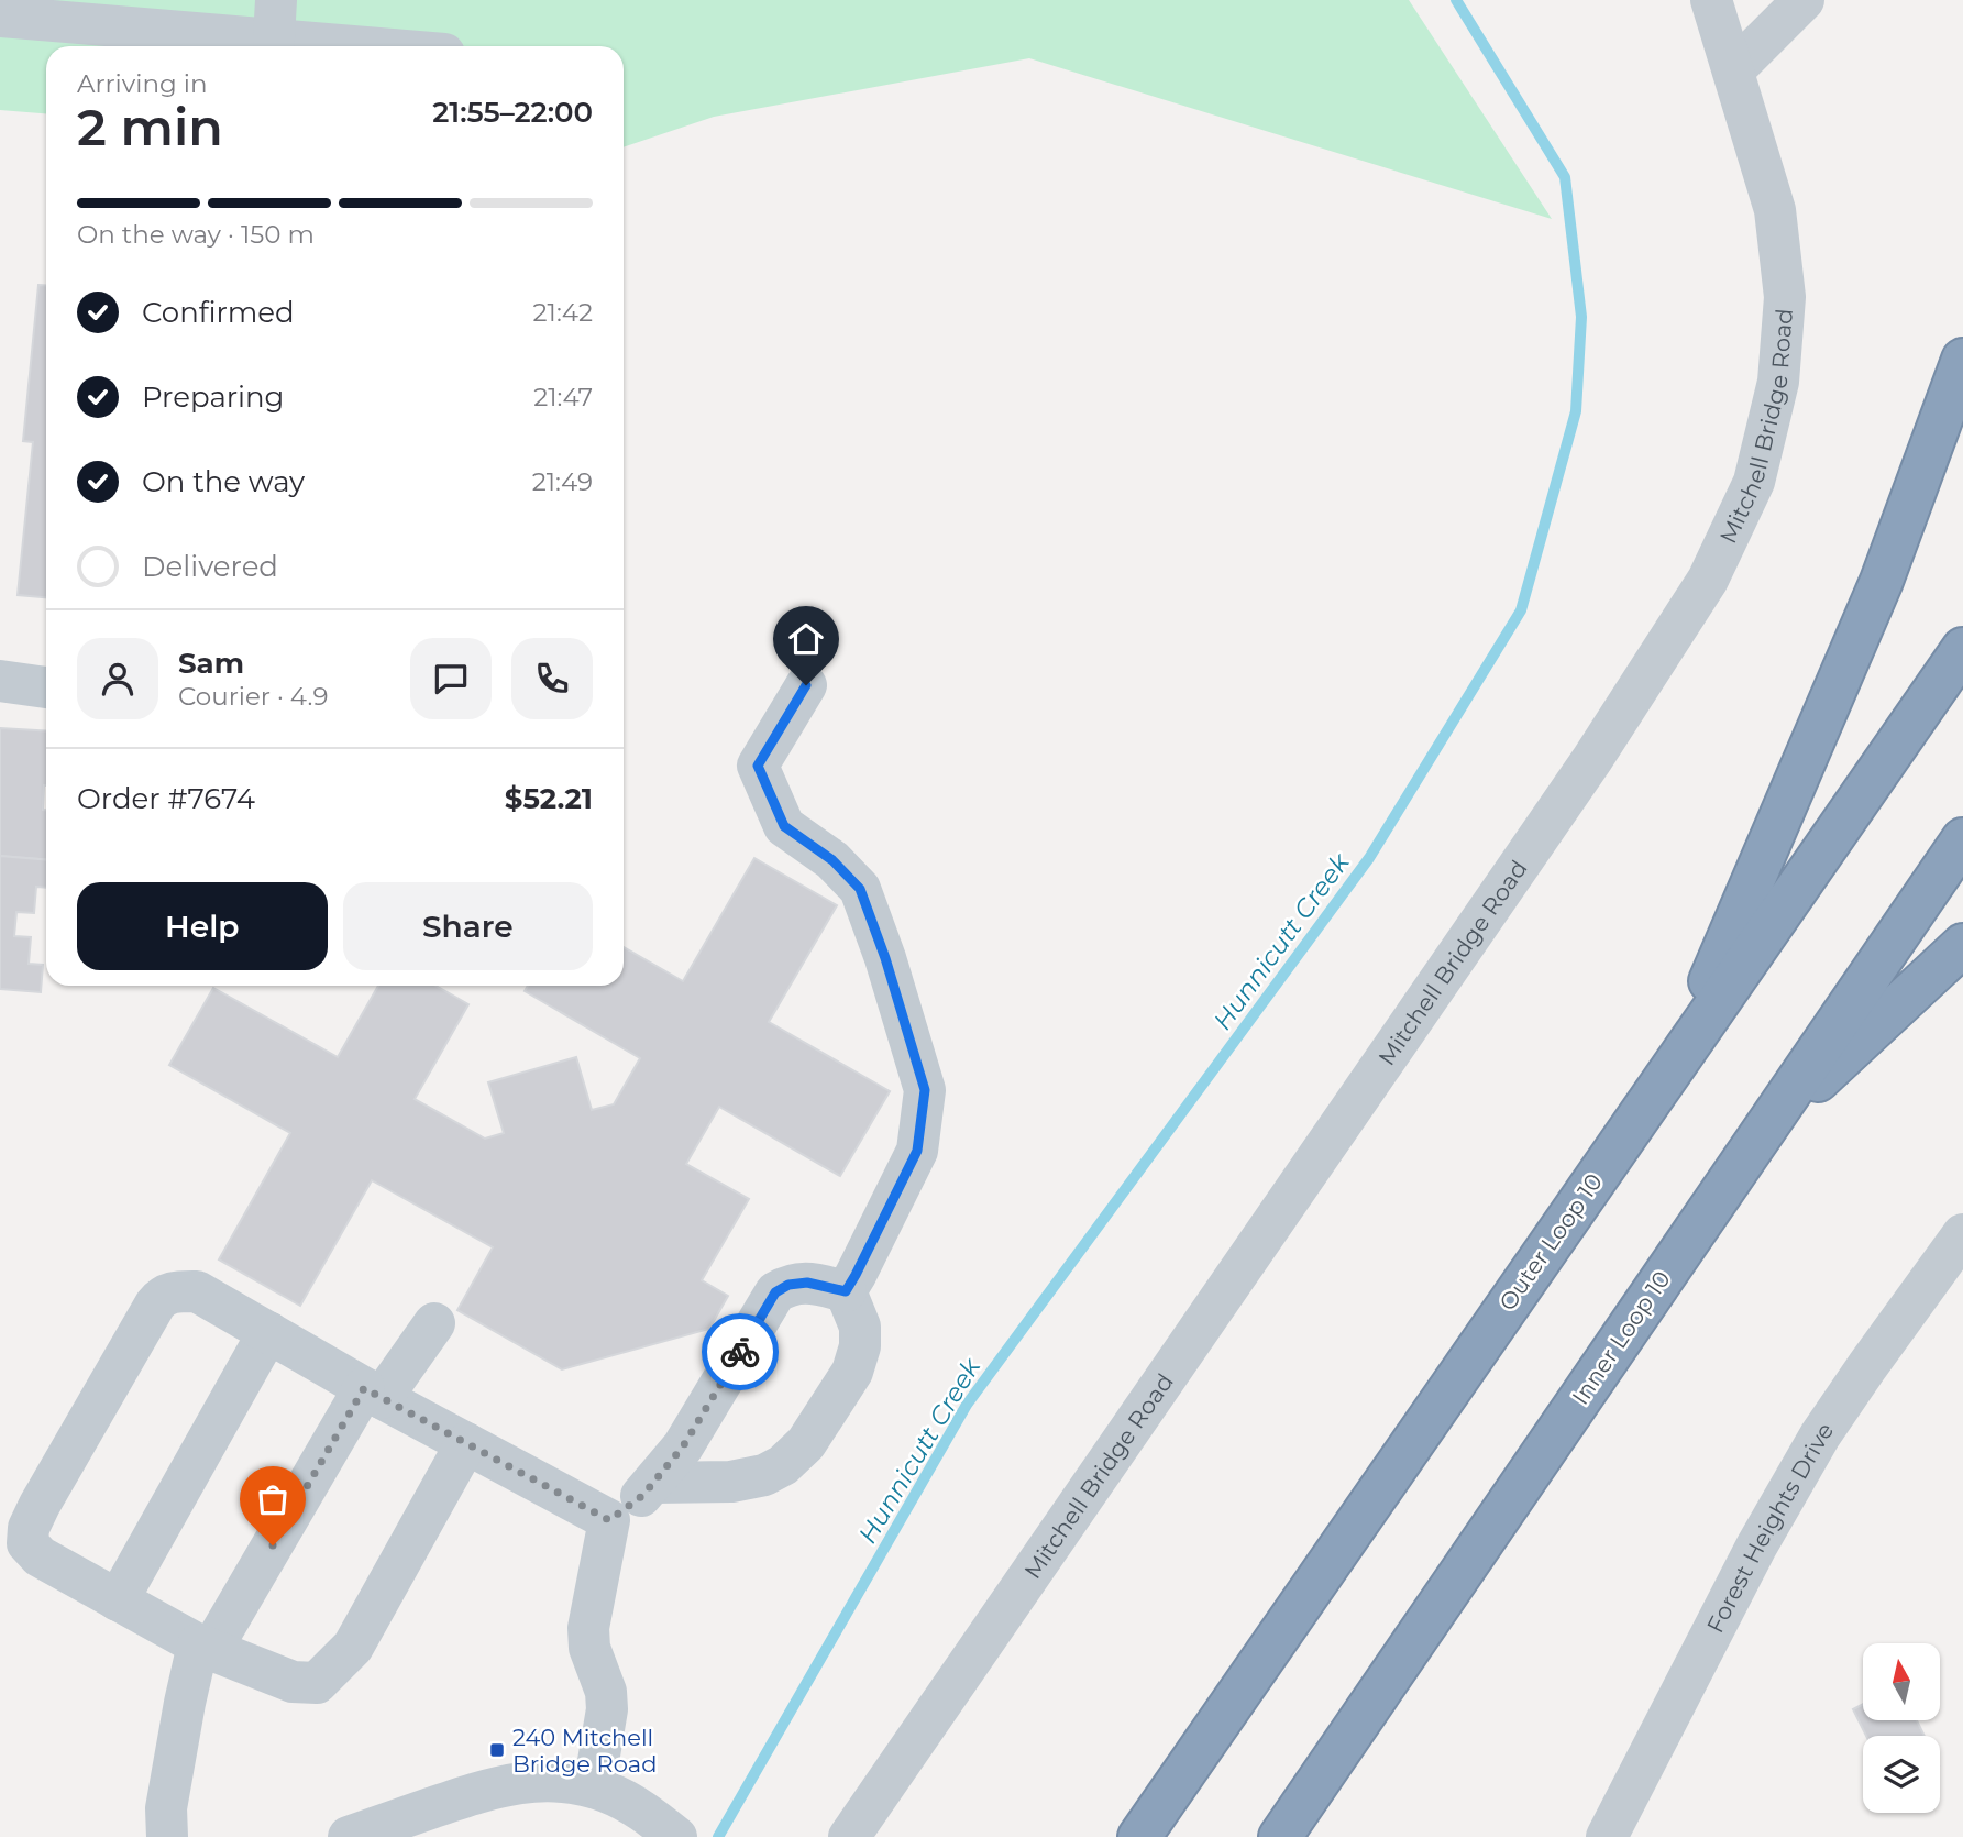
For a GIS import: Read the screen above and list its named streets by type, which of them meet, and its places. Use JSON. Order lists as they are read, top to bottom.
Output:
{
  "streets": {
    "highway": ["Outer Loop 10", "Inner Loop 10"],
    "street": ["Mitchell Bridge Road", "Forest Heights Drive"]
  },
  "water": ["Hunnicutt Creek"],
  "places": {
    "transit": ["240 Mitchell Bridge Road"]
  },
  "north": "top",
  "page": {
    "heading": ["2 min", "Arriving in", "21:55–22:00"],
    "panel": [
      "Sam",
      "Courier · 4.9",
      "Order #7674",
      "$52.21"
    ],
    "bar": "On the way · 150 m",
    "list": [
      ["Confirmed", "21:42"],
      ["Preparing", "21:47"],
      ["On the way", "21:49"],
      "Delivered"
    ],
    "buttons": ["Help", "Share"]
  }
}
